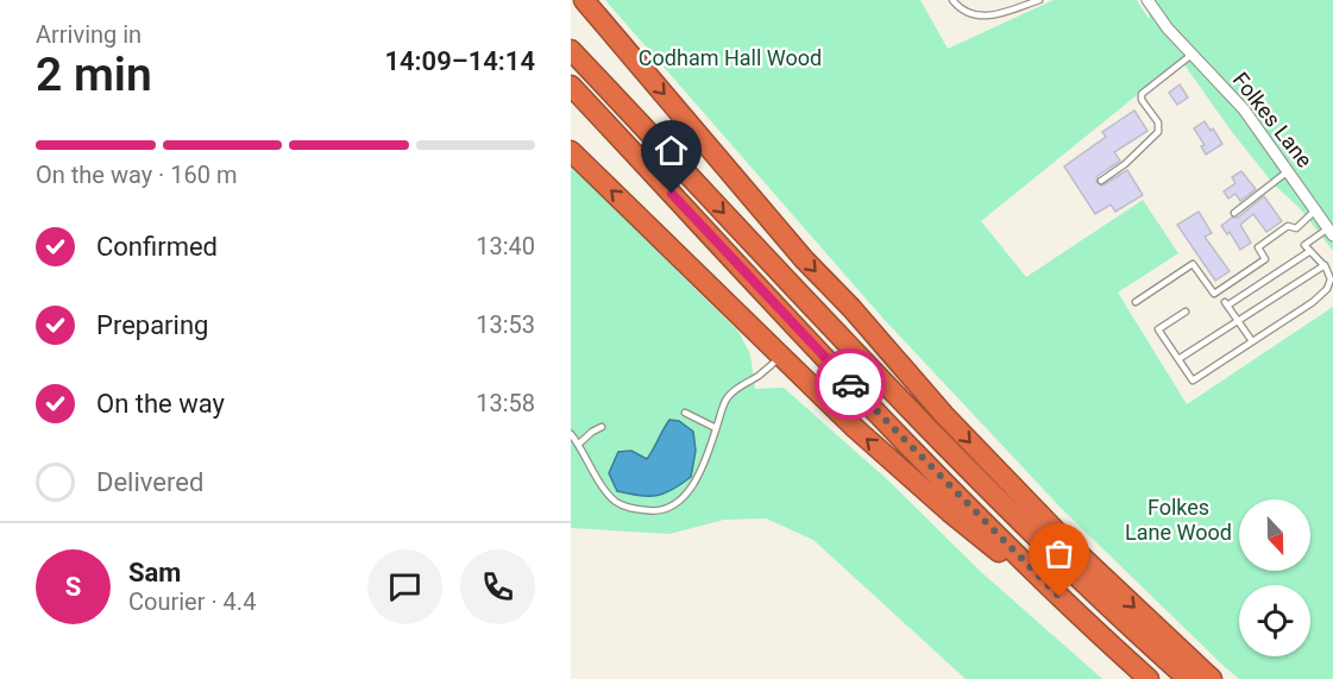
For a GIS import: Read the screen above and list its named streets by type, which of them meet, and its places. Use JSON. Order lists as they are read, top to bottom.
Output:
{
  "streets": {
    "street": ["Folkes Lane"]
  },
  "parks": ["Codham Hall Wood", "Folkes Lane Wood"],
  "north": "bottom",
  "page": {
    "heading": ["2 min", "Arriving in", "14:09–14:14"],
    "panel": ["Sam", "Courier · 4.4"],
    "bar": "On the way · 160 m",
    "list": [
      ["Confirmed", "13:40"],
      ["Preparing", "13:53"],
      ["On the way", "13:58"],
      "Delivered"
    ],
    "round": "S"
  }
}
